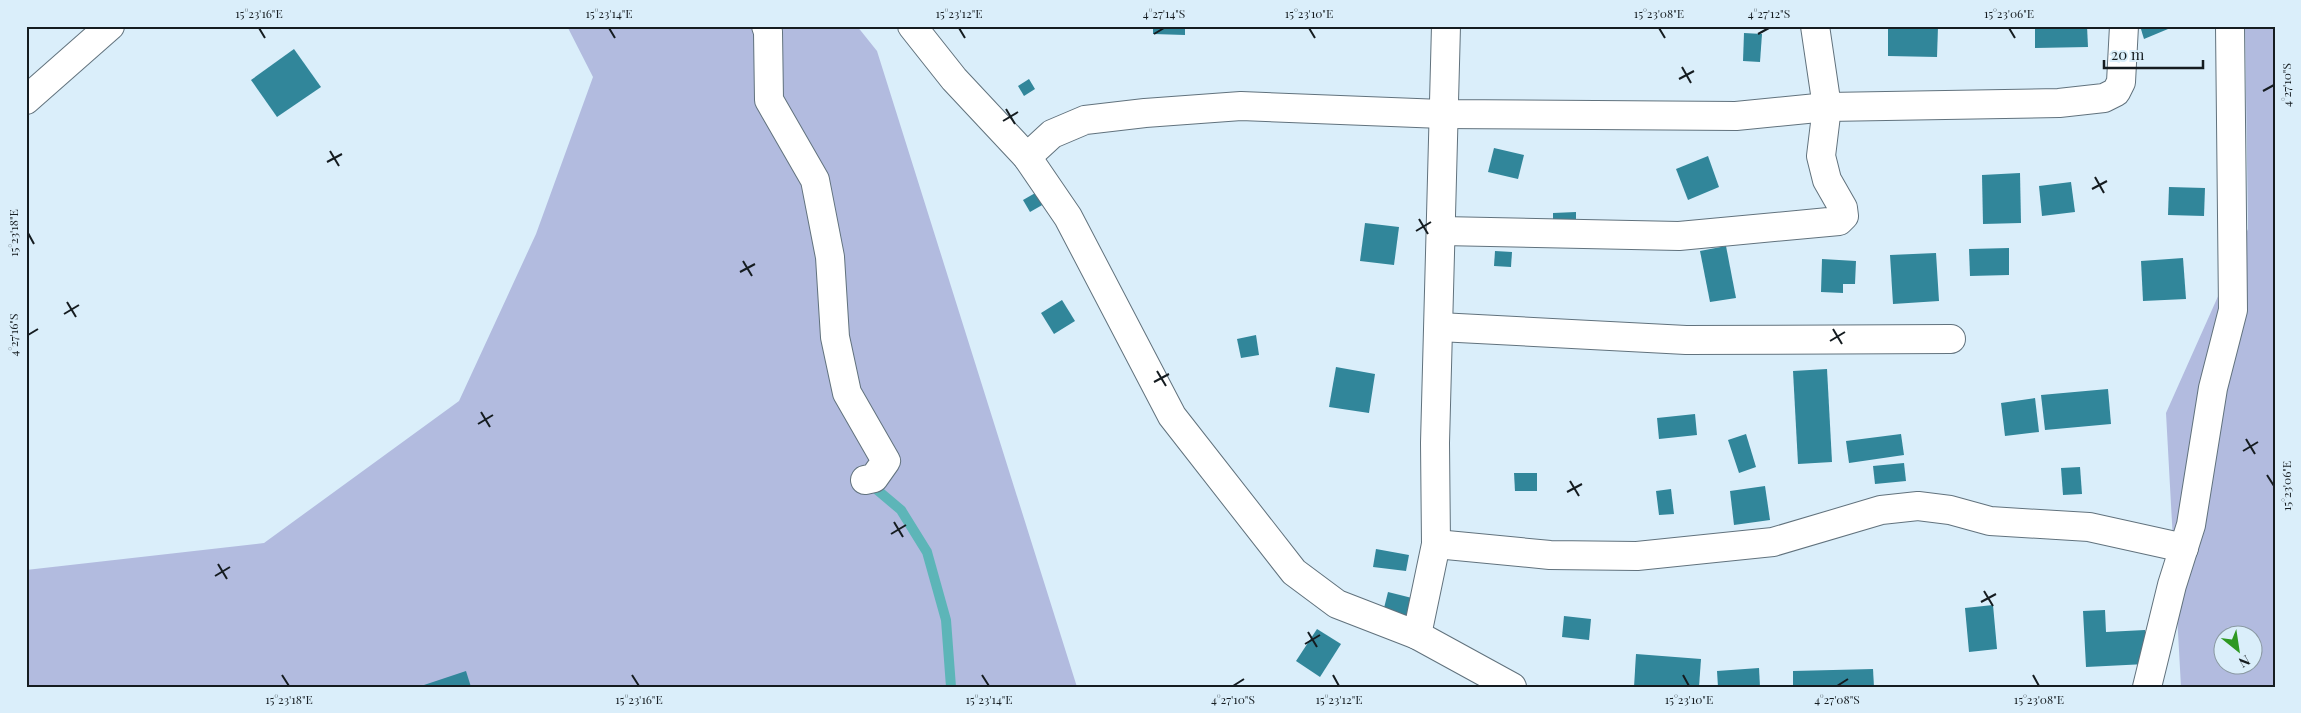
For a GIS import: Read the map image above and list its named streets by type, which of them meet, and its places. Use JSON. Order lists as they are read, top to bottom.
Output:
{
  "scale_bar": "20 m",
  "north": "bottom right",
  "coordinates": [
    "15°23'16\"E",
    "15°23'14\"E",
    "15°23'12\"E",
    "4°27'14\"S",
    "15°23'10\"E",
    "15°23'08\"E",
    "4°27'12\"S",
    "15°23'06\"E",
    "4°27'10\"S",
    "15°23'18\"E",
    "4°27'16\"S",
    "4°27'08\"S"
  ]
}
